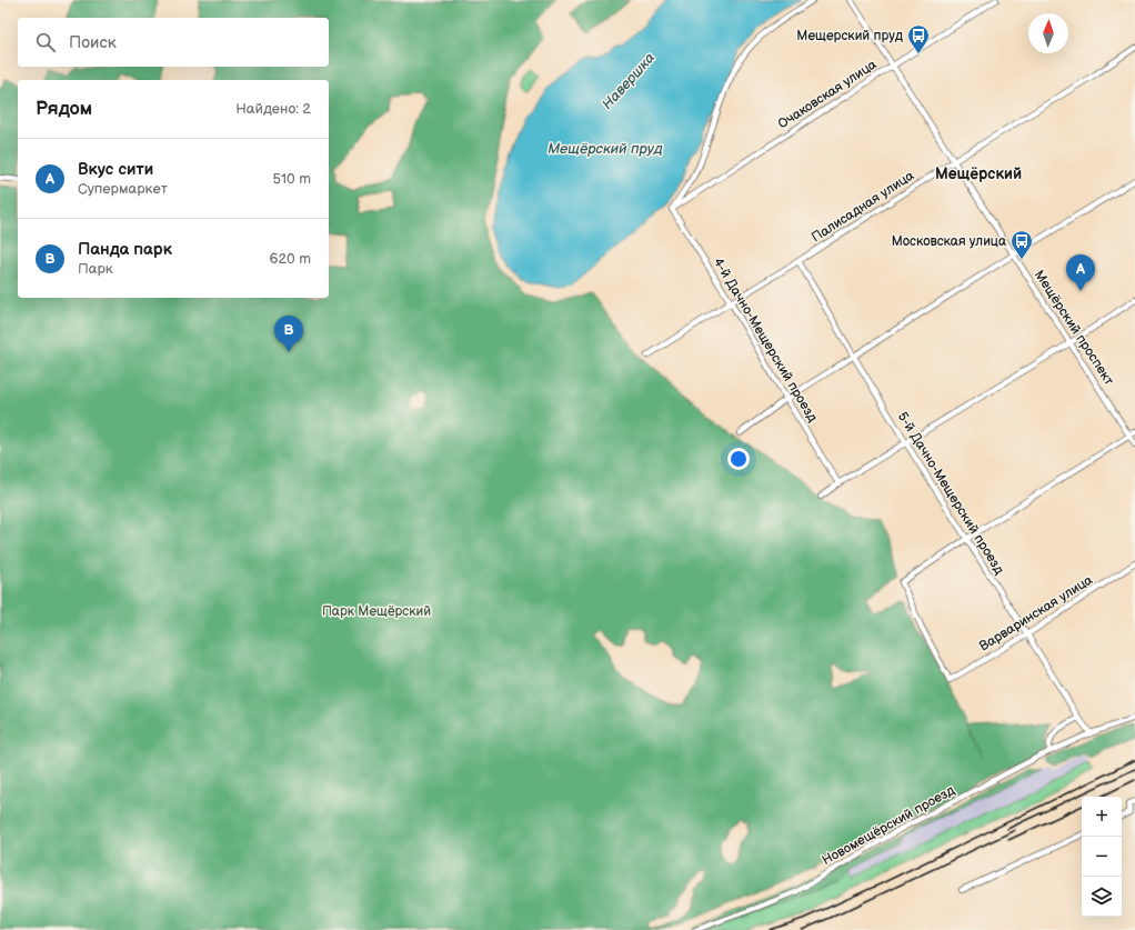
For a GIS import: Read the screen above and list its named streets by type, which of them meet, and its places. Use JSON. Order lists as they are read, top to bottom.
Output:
{
  "streets": {
    "street": [
      "Очаковская улица",
      "Палисадная улица",
      "Мещёрский проспект",
      "4-й Дачно-Мещерский проезд",
      "5-й Дачно-Мещерский проезд",
      "Варваринская улица",
      "Новомещёрский проезд"
    ]
  },
  "crossings": [
    ["Очаковская улица", "Мещёрский проспект"],
    ["Очаковская улица", "4-й Дачно-Мещерский проезд"],
    ["Палисадная улица", "Мещёрский проспект"],
    ["Палисадная улица", "4-й Дачно-Мещерский проезд"],
    ["Палисадная улица", "5-й Дачно-Мещерский проезд"],
    ["5-й Дачно-Мещерский проезд", "Варваринская улица"],
    ["5-й Дачно-Мещерский проезд", "Новомещёрский проезд"]
  ],
  "districts": ["Мещёрский"],
  "water": ["Навершка", "Мещёрский пруд"],
  "parks": ["Парк Мещёрский"],
  "places": {
    "bus stop": ["Мещерский пруд", "Московская улица"]
  },
  "north": "top",
  "page": {
    "search": "Поиск",
    "heading": ["Рядом", "Найдено: 2"],
    "list": [
      {
        "mark": "A",
        "name": "Вкус сити",
        "note": "Супермаркет",
        "value": "510 m"
      },
      {
        "mark": "B",
        "name": "Панда парк",
        "note": "Парк",
        "value": "620 m"
      }
    ],
    "pins": ["A", "B"],
    "map_buttons": ["+", "−"]
  }
}
